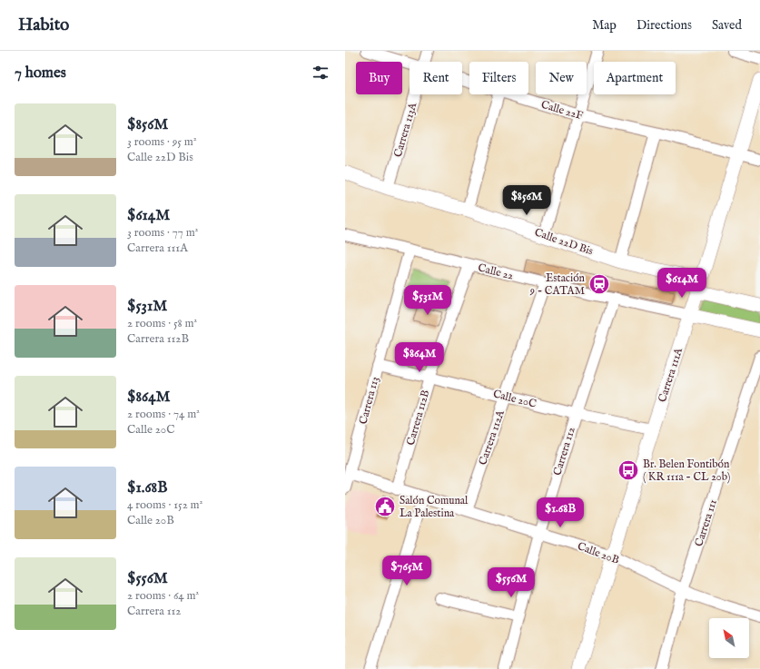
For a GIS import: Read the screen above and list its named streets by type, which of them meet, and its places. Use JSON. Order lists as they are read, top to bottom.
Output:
{
  "streets": {
    "street": [
      "Calle 22F",
      "Carrera 113A",
      "Calle 22D Bis",
      "Calle 22",
      "Carrera 111A",
      "Calle 20C",
      "Carrera 113",
      "Carrera 112B",
      "Carrera 112A",
      "Carrera 112",
      "Carrera 111",
      "Calle 20B"
    ]
  },
  "crossings": [
    ["Calle 22F", "Carrera 111A"],
    ["Carrera 113A", "Calle 22D Bis"],
    ["Calle 22D Bis", "Carrera 111A"],
    ["Calle 22", "Carrera 111A"],
    ["Calle 22", "Carrera 113"],
    ["Calle 22", "Carrera 112B"],
    ["Calle 22", "Carrera 112A"],
    ["Calle 22", "Carrera 112"],
    ["Carrera 111A", "Calle 20C"],
    ["Carrera 111A", "Calle 20B"],
    ["Calle 20C", "Carrera 113"],
    ["Calle 20C", "Carrera 112B"],
    ["Calle 20C", "Carrera 112A"],
    ["Calle 20C", "Carrera 112"],
    ["Carrera 113", "Calle 20B"],
    ["Carrera 112B", "Calle 20B"],
    ["Carrera 112A", "Calle 20B"],
    ["Carrera 112", "Calle 20B"],
    ["Carrera 111", "Calle 20B"]
  ],
  "places": {
    "station": ["Estación 9 - CATAM"],
    "bus stop": ["Br. Belen Fontibón ( KR 111a - CL 20b)"],
    "public building": ["Salón Comunal La Palestina"]
  },
  "north": "top left",
  "page": {
    "header": "Habito",
    "nav": ["Map", "Directions", "Saved"],
    "heading": "7 homes",
    "chip": [
      "Buy",
      "Rent",
      "Filters",
      "New",
      "Apartment"
    ],
    "list": [
      {
        "name": "$856M",
        "note": "3 rooms · 95 m² · Calle 22D Bis"
      },
      {
        "name": "$614M",
        "note": "3 rooms · 77 m² · Carrera 111A"
      },
      {
        "name": "$531M",
        "note": "2 rooms · 58 m² · Carrera 112B"
      },
      {
        "name": "$864M",
        "note": "2 rooms · 74 m² · Calle 20C"
      },
      {
        "name": "$1.68B",
        "note": "4 rooms · 152 m² · Calle 20B"
      },
      {
        "name": "$556M",
        "note": "2 rooms · 64 m² · Carrera 112"
      }
    ],
    "price": [
      "$856M",
      "$614M",
      "$531M",
      "$864M",
      "$1.68B",
      "$765M",
      "$556M"
    ]
  }
}
